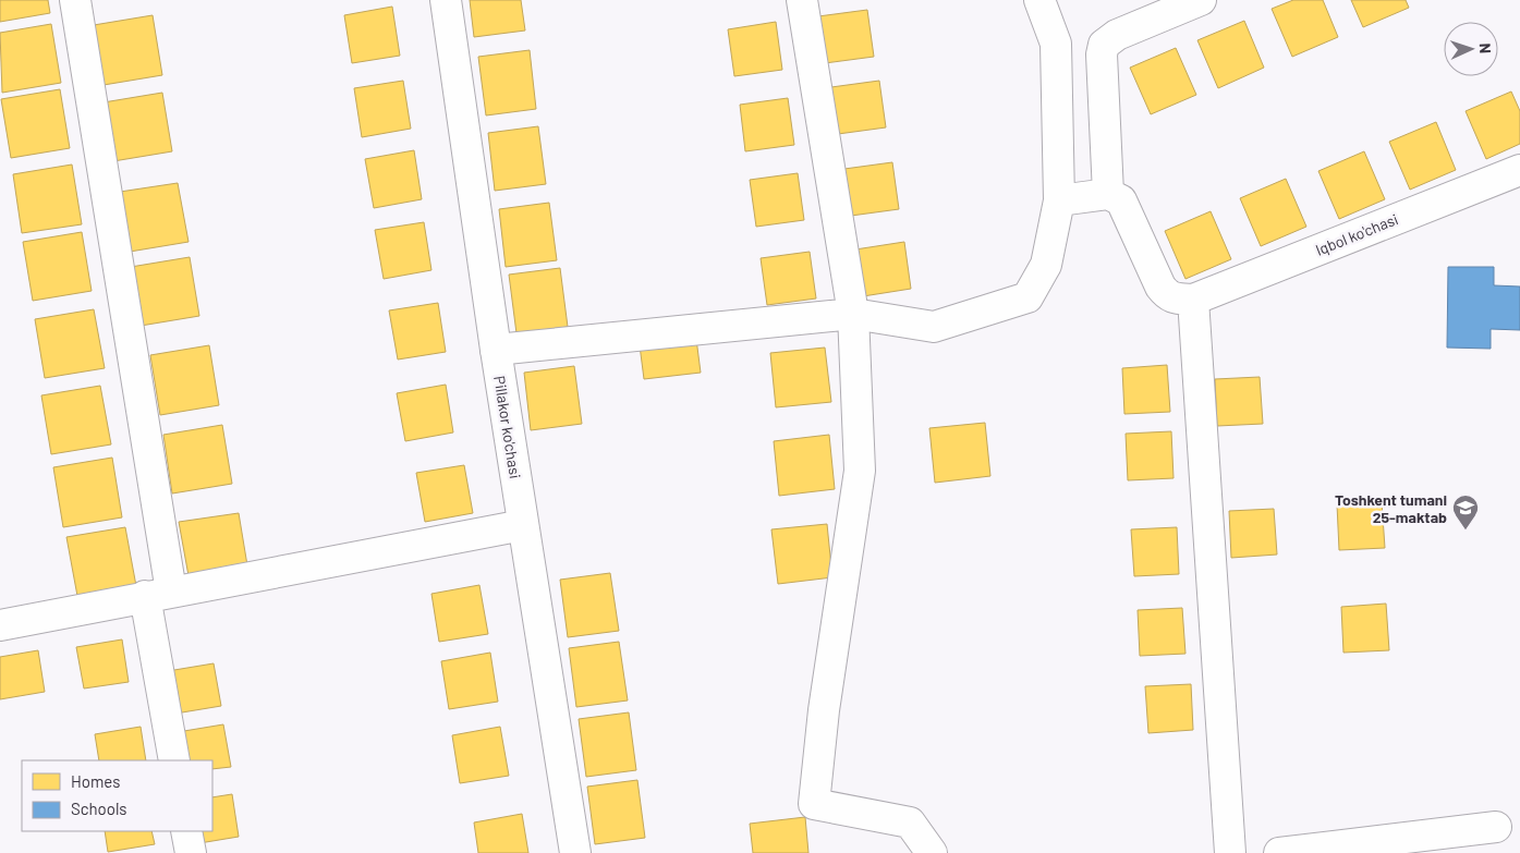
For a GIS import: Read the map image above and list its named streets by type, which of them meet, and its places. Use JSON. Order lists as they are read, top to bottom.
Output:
{
  "streets": {
    "street": ["Iqbol ko'chasi", "Pillakor ko'chasi"]
  },
  "places": {
    "school or university": ["Toshkent tumani 25-maktab"]
  },
  "legend": ["Homes", "Schools"],
  "north": "right"
}
